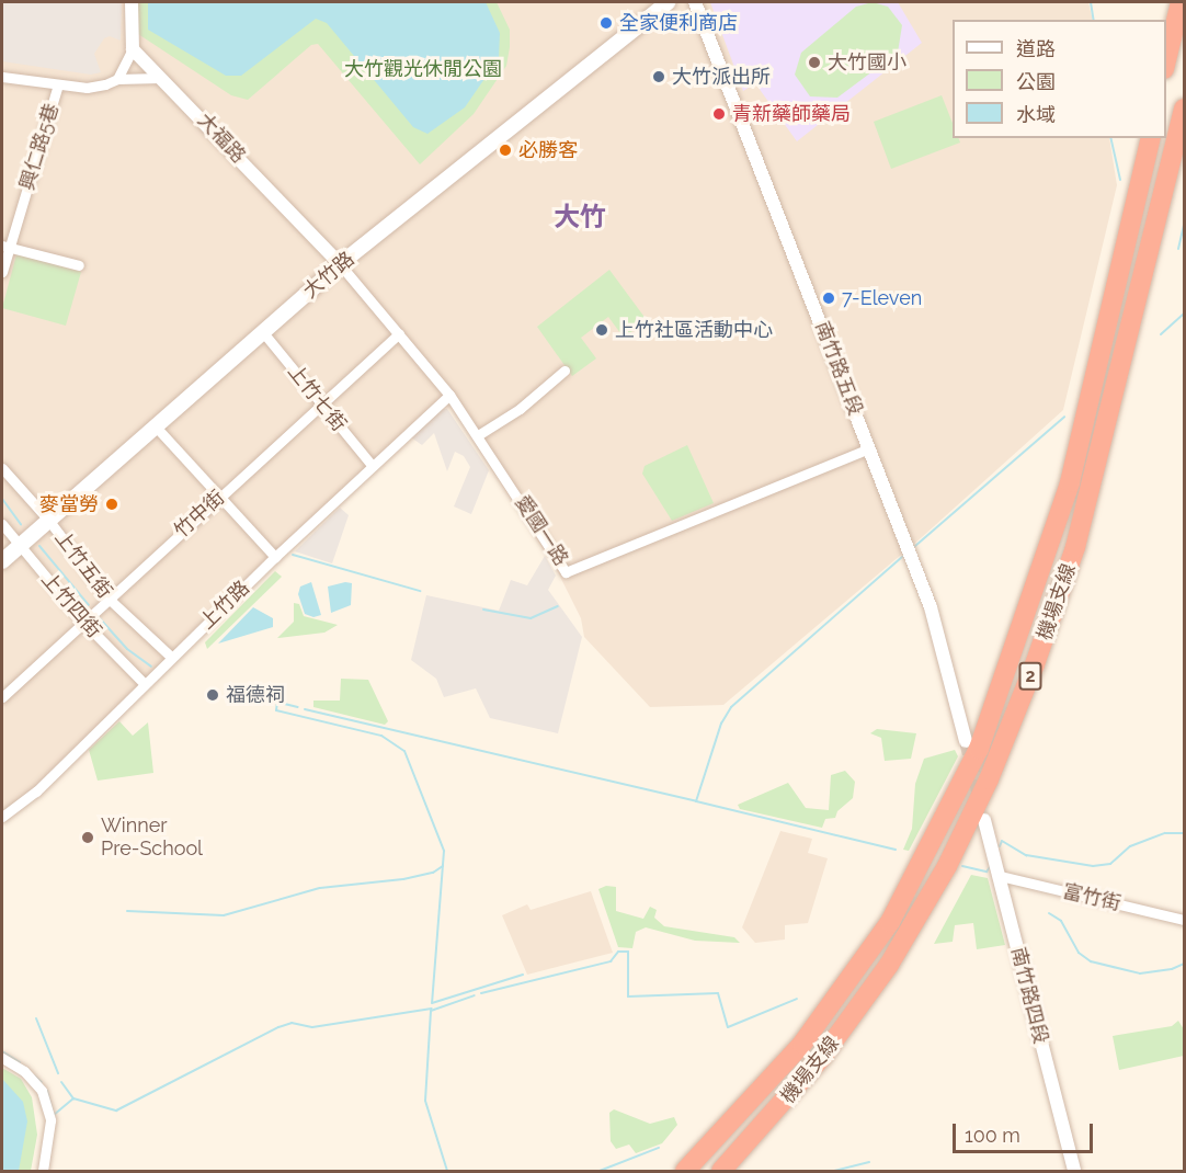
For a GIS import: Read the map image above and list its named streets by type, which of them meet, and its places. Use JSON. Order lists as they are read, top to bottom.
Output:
{
  "streets": {
    "highway": ["機場支線", "2"],
    "main road": ["大竹路"],
    "street": [
      "大福路",
      "興仁路5巷",
      "南竹路五段",
      "上竹七街",
      "竹中街",
      "愛國一路",
      "上竹五街",
      "上竹四街",
      "上竹路",
      "富竹街",
      "南竹路四段"
    ]
  },
  "crossings": [
    ["大福路", "大竹路"],
    ["大福路", "愛國一路"],
    ["大竹路", "上竹七街"],
    ["大竹路", "愛國一路"],
    ["大竹路", "上竹五街"],
    ["大竹路", "上竹四街"],
    ["南竹路五段", "愛國一路"],
    ["上竹七街", "竹中街"],
    ["上竹七街", "上竹路"],
    ["竹中街", "愛國一路"],
    ["竹中街", "上竹五街"],
    ["竹中街", "上竹四街"],
    ["愛國一路", "上竹路"],
    ["上竹五街", "上竹路"],
    ["上竹四街", "上竹路"],
    ["富竹街", "南竹路四段"]
  ],
  "districts": ["大竹"],
  "parks": ["大竹觀光休閒公園"],
  "places": [
    "全家便利商店",
    "大竹國小",
    "大竹派出所",
    "青新藥師藥局",
    "必勝客",
    "7-Eleven",
    "上竹社區活動中心",
    "麥當勞",
    "福德祠",
    "Winner Pre-School"
  ],
  "legend": ["道路", "公園", "水域"],
  "scale_bar": "100 m"
}
